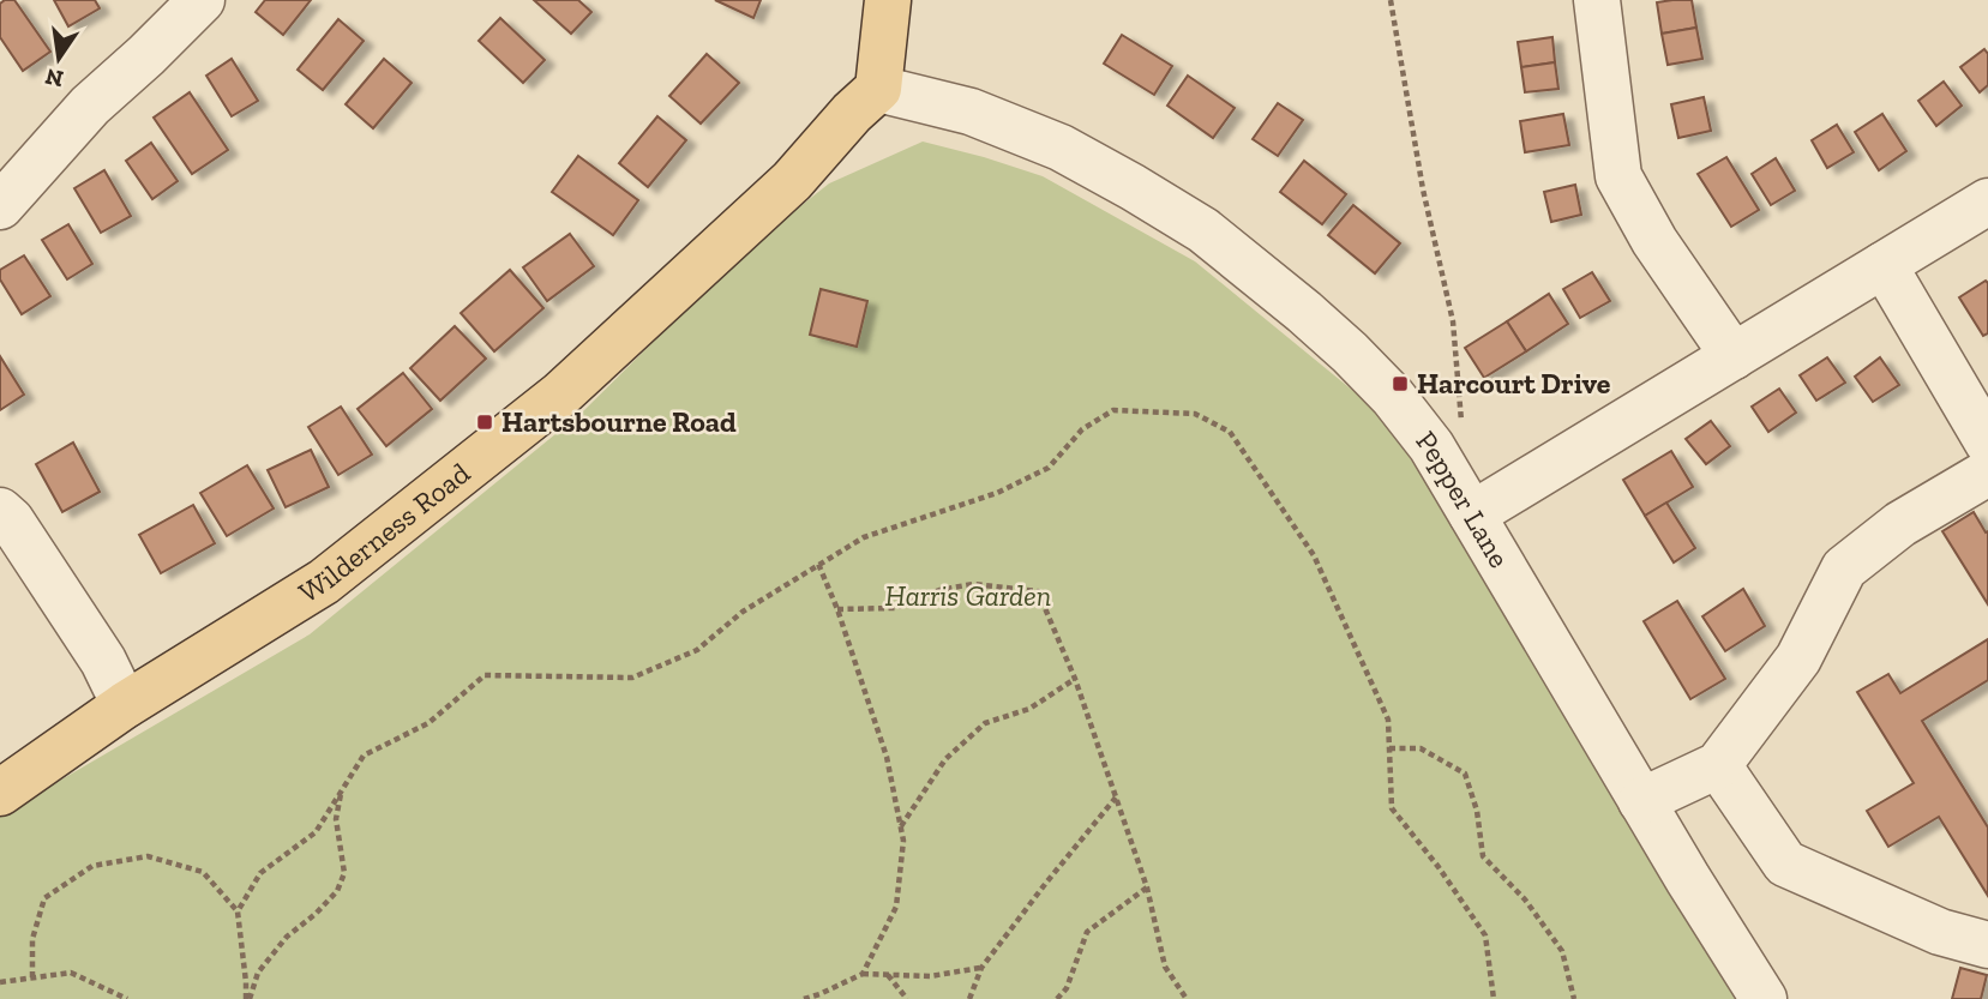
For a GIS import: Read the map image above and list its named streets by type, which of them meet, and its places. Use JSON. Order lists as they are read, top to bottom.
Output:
{
  "streets": {
    "main road": ["Wilderness Road"],
    "street": ["Pepper Lane"]
  },
  "crossings": [
    ["Pepper Lane", "Wilderness Road"]
  ],
  "parks": ["Harris Garden"],
  "places": {
    "transit": ["Harcourt Drive", "Hartsbourne Road"]
  },
  "north": "bottom"
}
